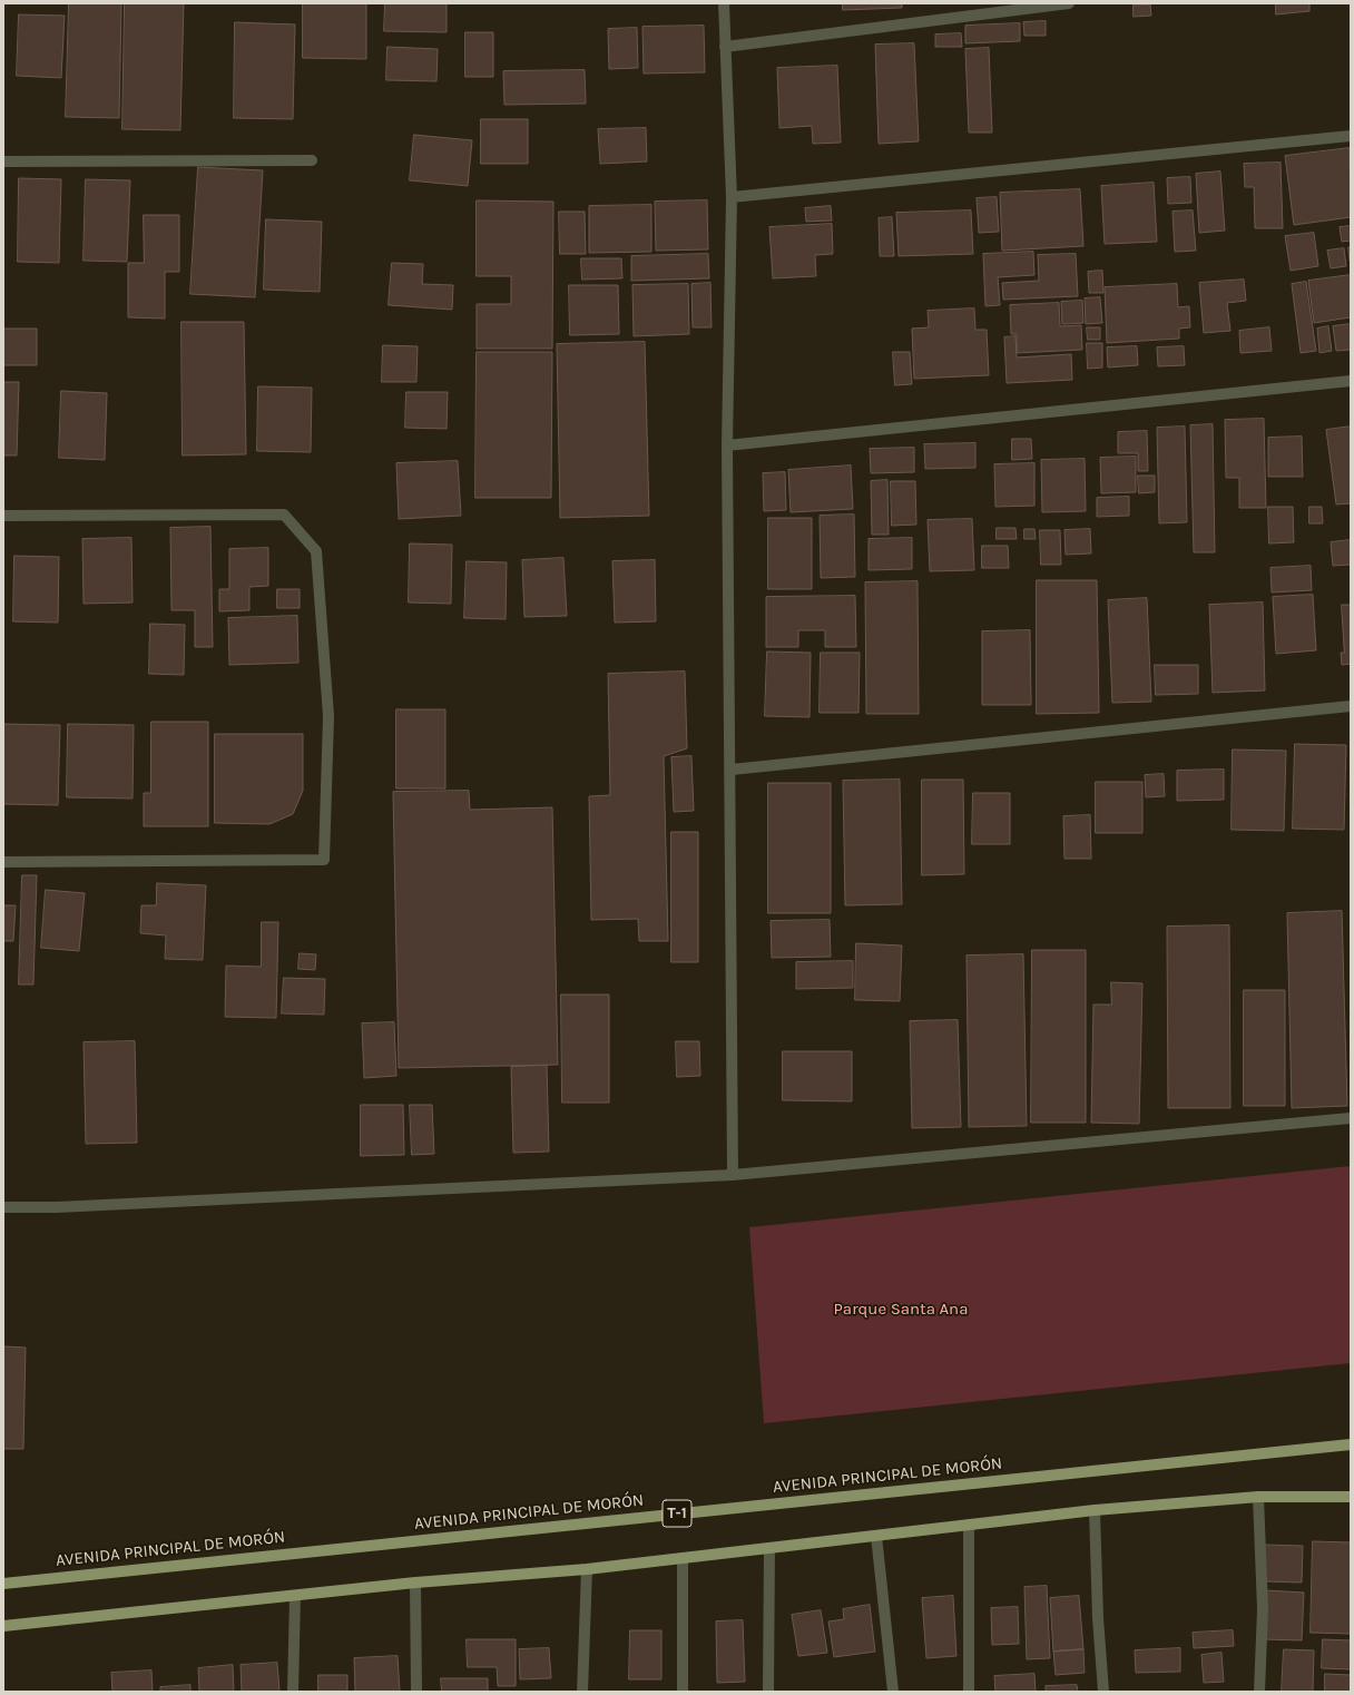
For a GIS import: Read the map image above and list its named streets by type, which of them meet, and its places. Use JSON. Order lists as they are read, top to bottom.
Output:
{
  "streets": {
    "main road": ["AVENIDA PRINCIPAL DE MORÓN", "T-1"]
  },
  "parks": ["Parque Santa Ana"]
}
